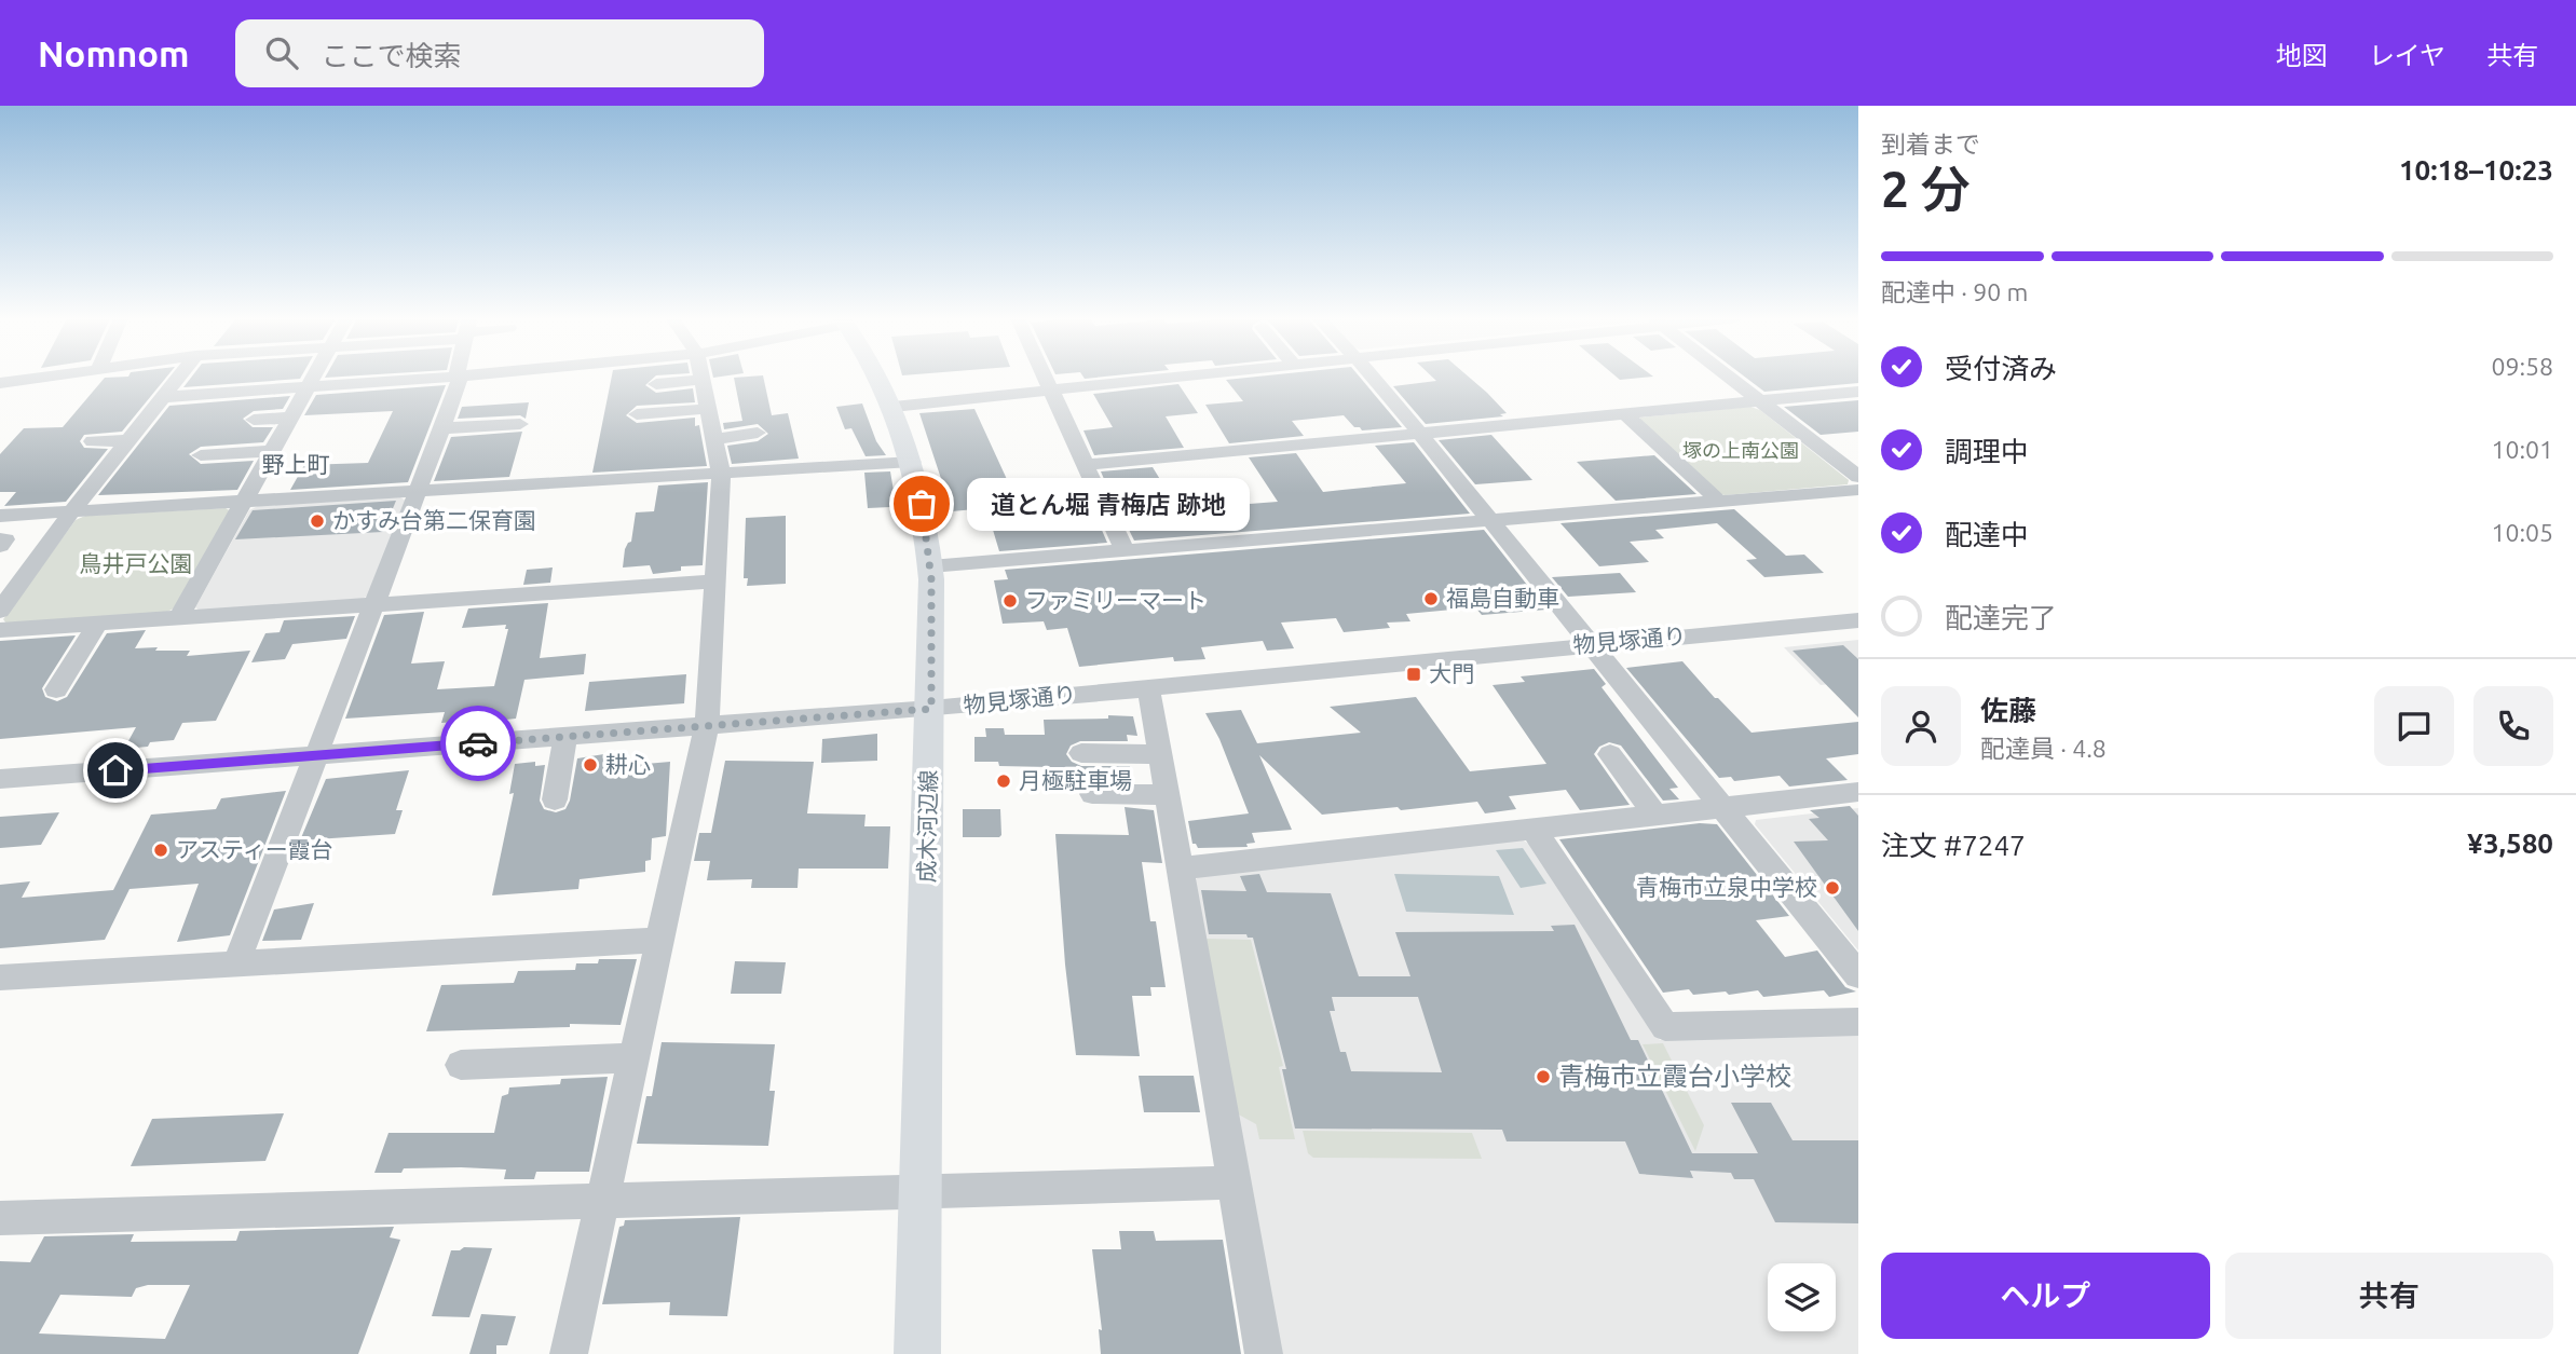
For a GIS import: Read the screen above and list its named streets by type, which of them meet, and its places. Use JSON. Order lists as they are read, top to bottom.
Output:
{
  "streets": {
    "main road": ["成木河辺線"],
    "street": ["物見塚通り"]
  },
  "crossings": [
    ["物見塚通り", "成木河辺線"]
  ],
  "districts": ["野上町"],
  "parks": ["塚の上南公園", "鳥井戸公園"],
  "places": {
    "other": [
      "道とん堀 青梅店 跡地",
      "かすみ台第二保育園",
      "福島自動車",
      "ファミリーマート",
      "耕心",
      "月極駐車場",
      "アスティー霞台",
      "青梅市立泉中学校",
      "青梅市立霞台小学校"
    ],
    "transit": ["大門"]
  },
  "page": {
    "header": "Nomnom",
    "search": "ここで検索",
    "nav": ["地図", "レイヤ", "共有"],
    "heading": ["2 分", "到着まで", "10:18–10:23"],
    "panel": [
      "佐藤",
      "配達員 · 4.8",
      "注文 #7247",
      "¥3,580"
    ],
    "bar": "配達中 · 90 m",
    "list": [
      ["受付済み", "09:58"],
      ["調理中", "10:01"],
      ["配達中", "10:05"],
      "配達完了"
    ],
    "bubble": "道とん堀 青梅店 跡地",
    "buttons": ["ヘルプ", "共有"]
  }
}
